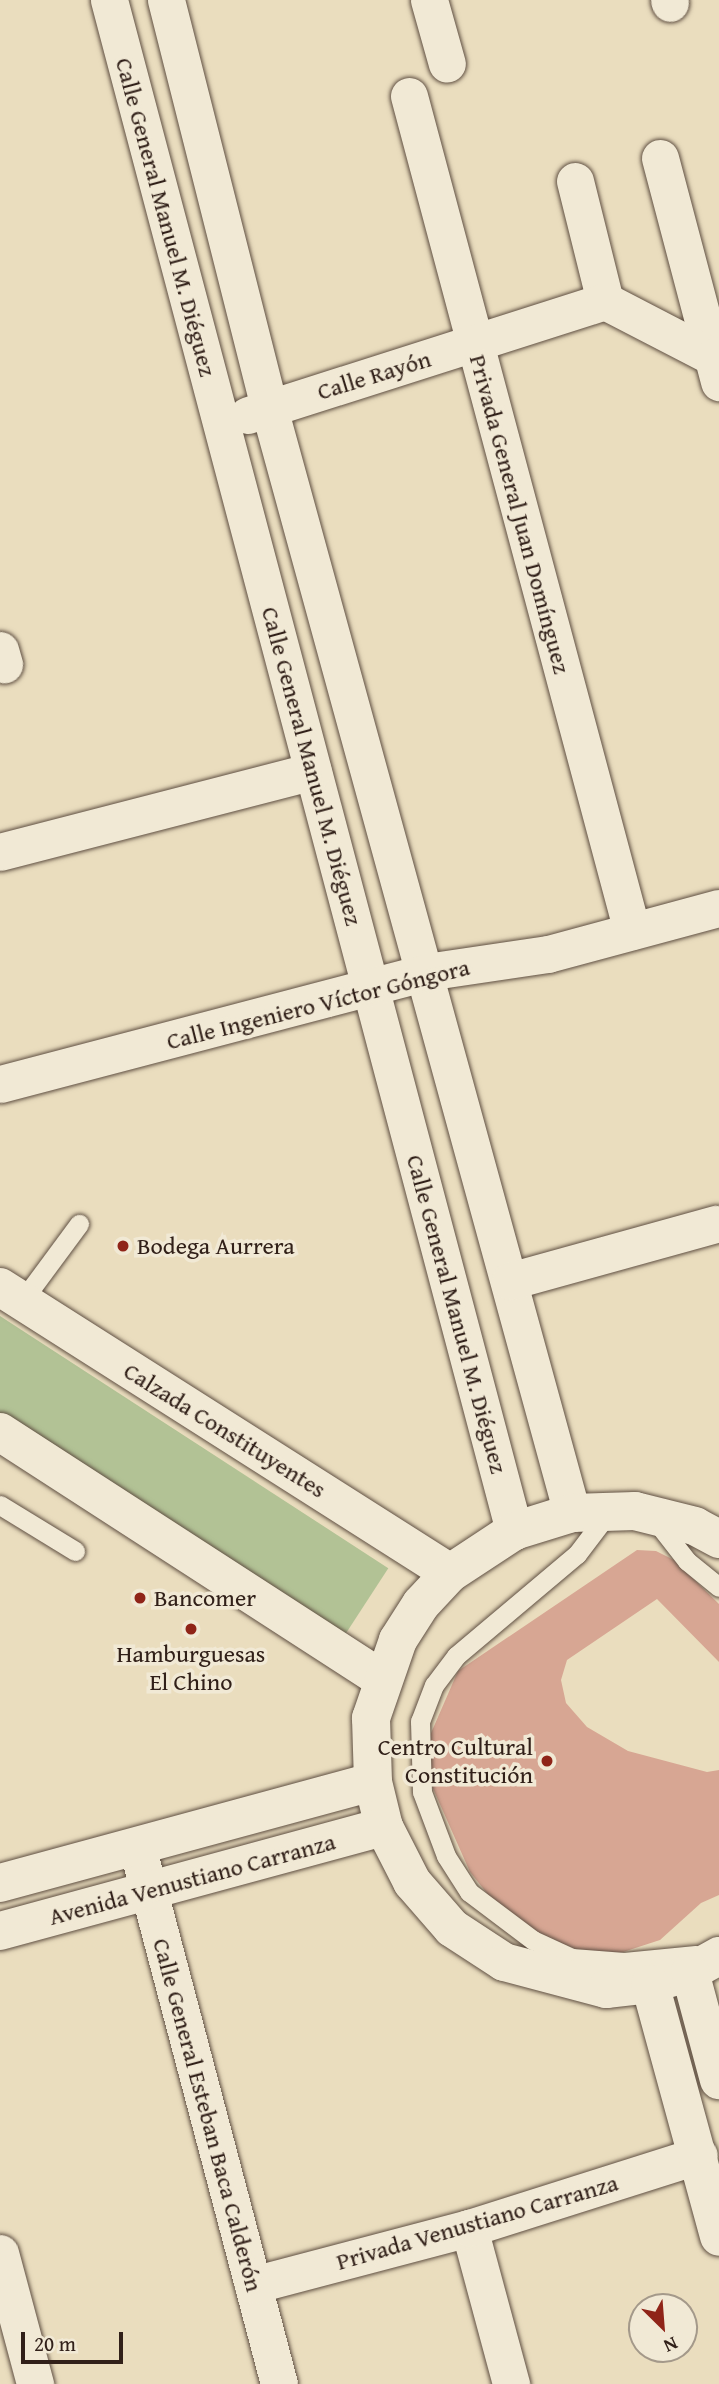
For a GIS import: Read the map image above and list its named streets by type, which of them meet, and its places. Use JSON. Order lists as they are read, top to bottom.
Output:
{
  "streets": {
    "street": [
      "Calle General Manuel M. Diéguez",
      "Calle Rayón",
      "Privada General Juan Domínguez",
      "Calle Ingeniero Víctor Góngora",
      "Calzada Constituyentes",
      "Avenida Venustiano Carranza",
      "Calle General Esteban Baca Calderón",
      "Privada Venustiano Carranza"
    ]
  },
  "crossings": [
    ["Calle General Manuel M. Diéguez", "Calle Rayón"],
    ["Calle General Manuel M. Diéguez", "Calle Ingeniero Víctor Góngora"],
    ["Calle Rayón", "Privada General Juan Domínguez"],
    ["Privada General Juan Domínguez", "Calle Ingeniero Víctor Góngora"],
    ["Avenida Venustiano Carranza", "Calle General Esteban Baca Calderón"],
    ["Calle General Esteban Baca Calderón", "Privada Venustiano Carranza"]
  ],
  "places": [
    "Bodega Aurrera",
    "Bancomer",
    "Hamburguesas El Chino",
    "Centro Cultural Constitución"
  ],
  "scale_bar": "20 m",
  "north": "bottom right"
}
